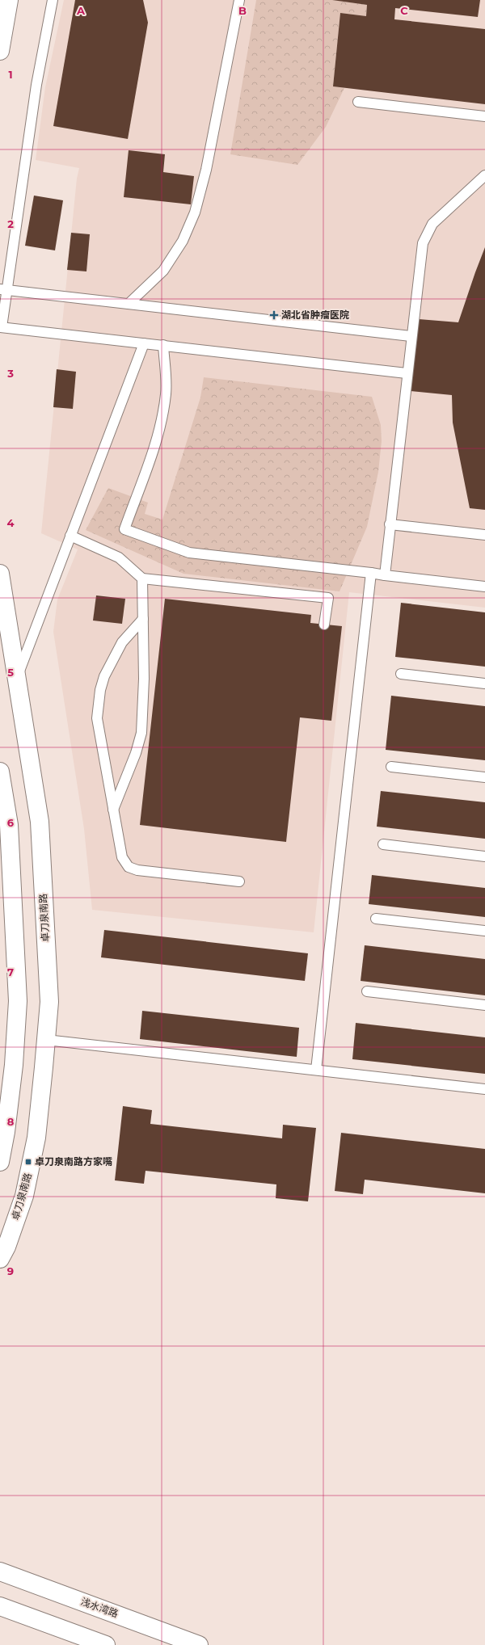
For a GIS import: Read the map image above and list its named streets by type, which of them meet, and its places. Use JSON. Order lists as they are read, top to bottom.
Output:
{
  "streets": {
    "street": ["卓刀泉南路", "浅水湾路"]
  },
  "places": {
    "health": ["湖北省肿瘤医院"],
    "transit": ["卓刀泉南路方家嘴"]
  },
  "grid": {
    "columns": ["A", "B", "C"],
    "rows": [
      "1",
      "2",
      "3",
      "4",
      "5",
      "6",
      "7",
      "8",
      "9"
    ]
  }
}
